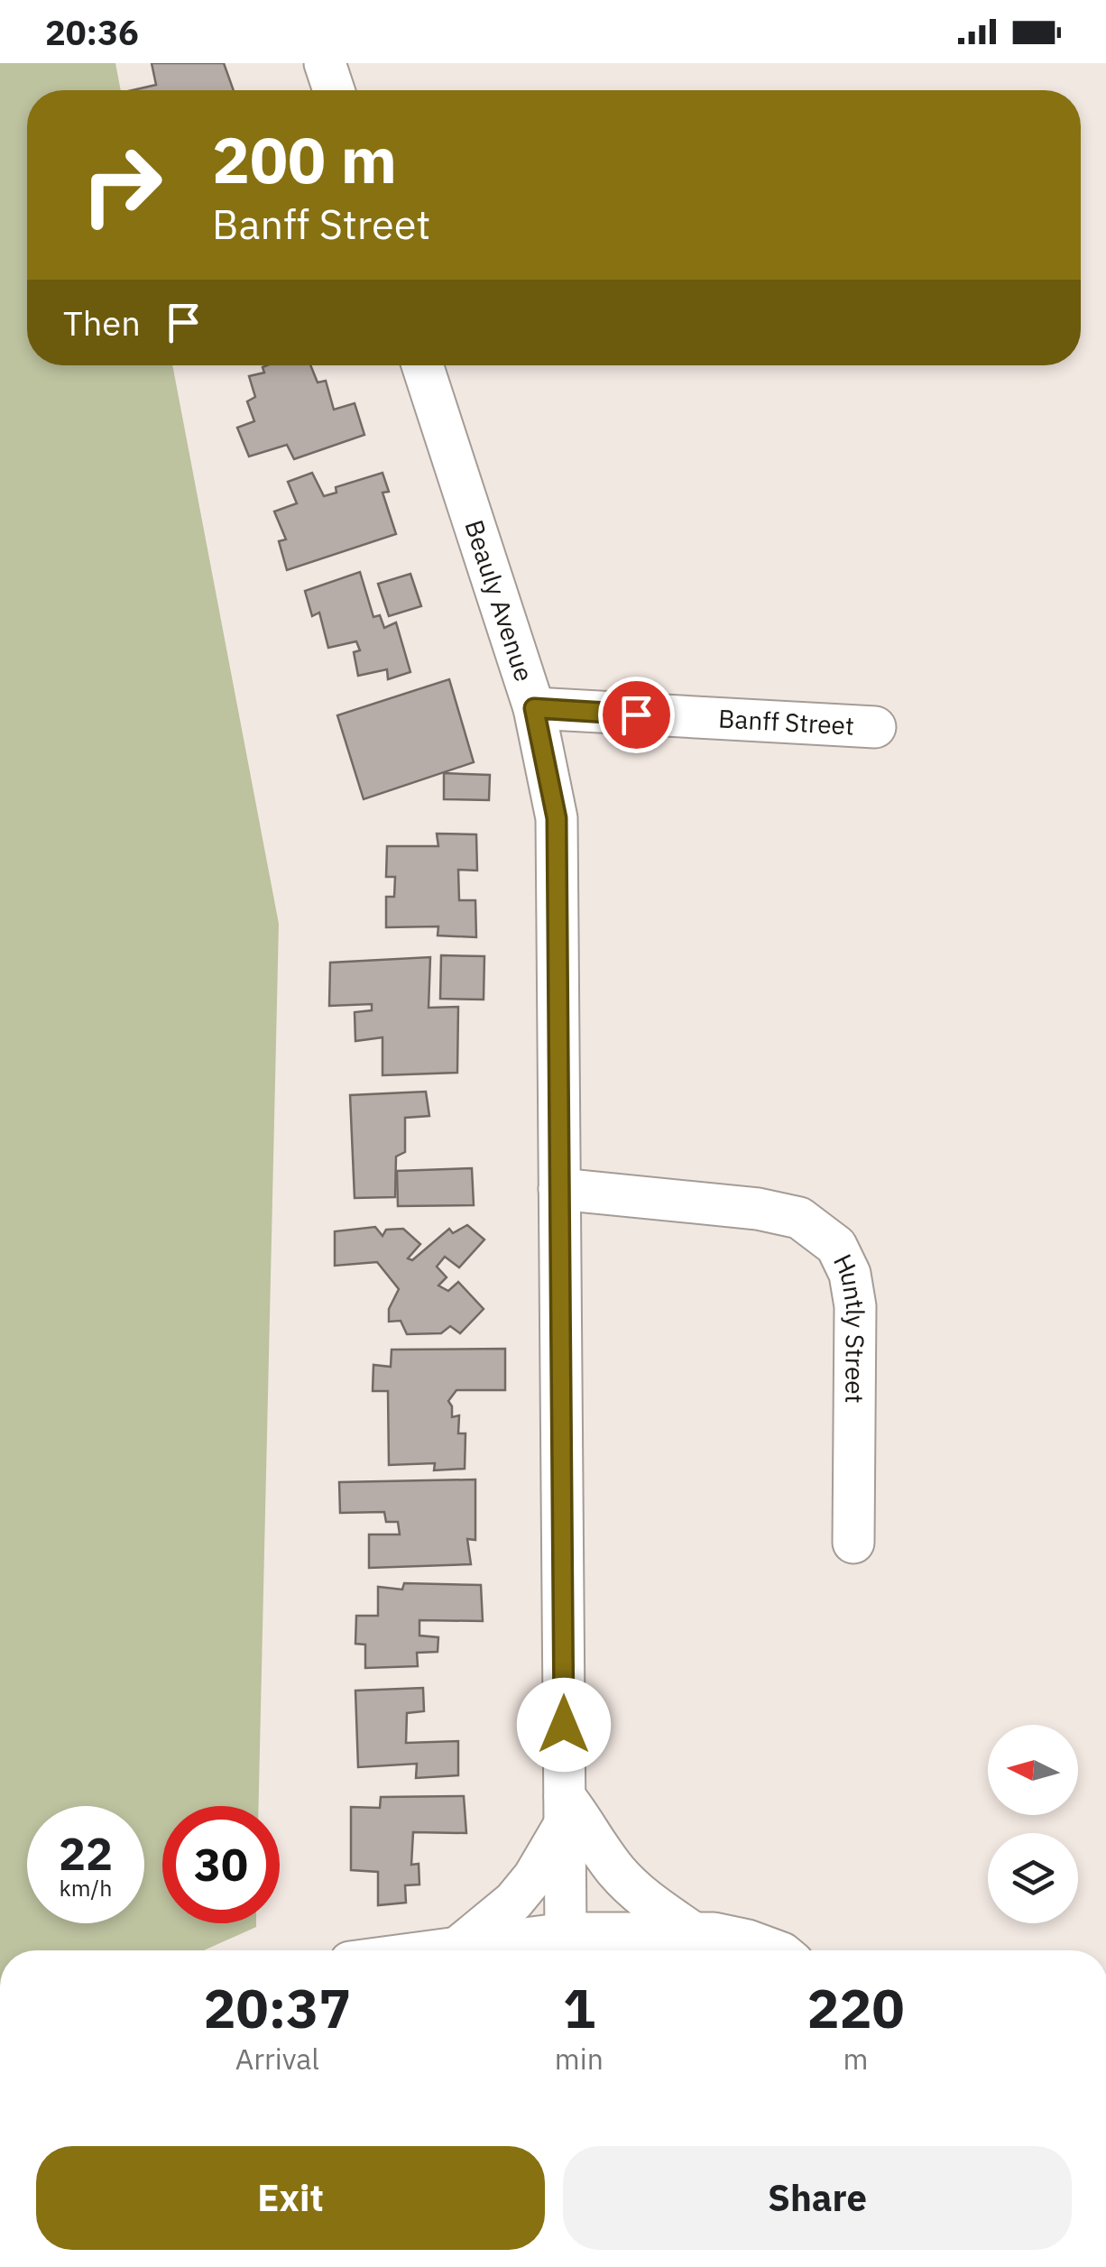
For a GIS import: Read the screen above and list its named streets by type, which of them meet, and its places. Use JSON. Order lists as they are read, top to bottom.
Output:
{
  "streets": {
    "street": ["Beauly Avenue", "Banff Street", "Huntly Street"]
  },
  "crossings": [
    ["Beauly Avenue", "Banff Street"],
    ["Beauly Avenue", "Huntly Street"]
  ],
  "north": "left",
  "page": {
    "status": "20:36",
    "turn": ["200 m", "Banff Street"],
    "then": "Then",
    "speed": "22 km/h",
    "limit": "30",
    "eta": [
      "20:37",
      "Arrival",
      "1",
      "min",
      "220",
      "m"
    ],
    "buttons": ["Exit", "Share"]
  }
}
